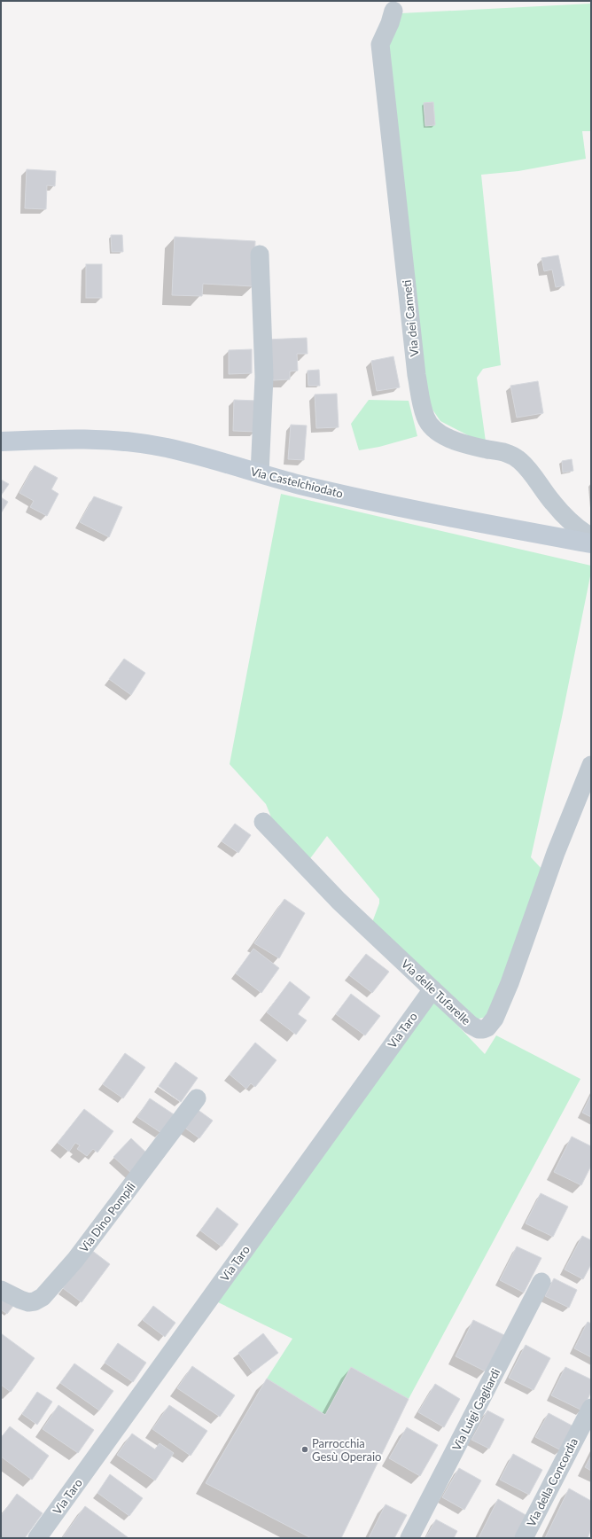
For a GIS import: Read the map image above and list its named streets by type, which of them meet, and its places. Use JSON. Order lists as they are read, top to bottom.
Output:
{
  "streets": {
    "street": [
      "Via dei Canneti",
      "Via Castelchiodato",
      "Via delle Tufarelle",
      "Via Taro",
      "Via Dino Pompili",
      "Via Luigi Gagliardi",
      "Via della Concordia"
    ]
  },
  "crossings": [
    ["Via delle Tufarelle", "Via Taro"]
  ],
  "places": ["Parrocchia Gesù Operaio"]
}
